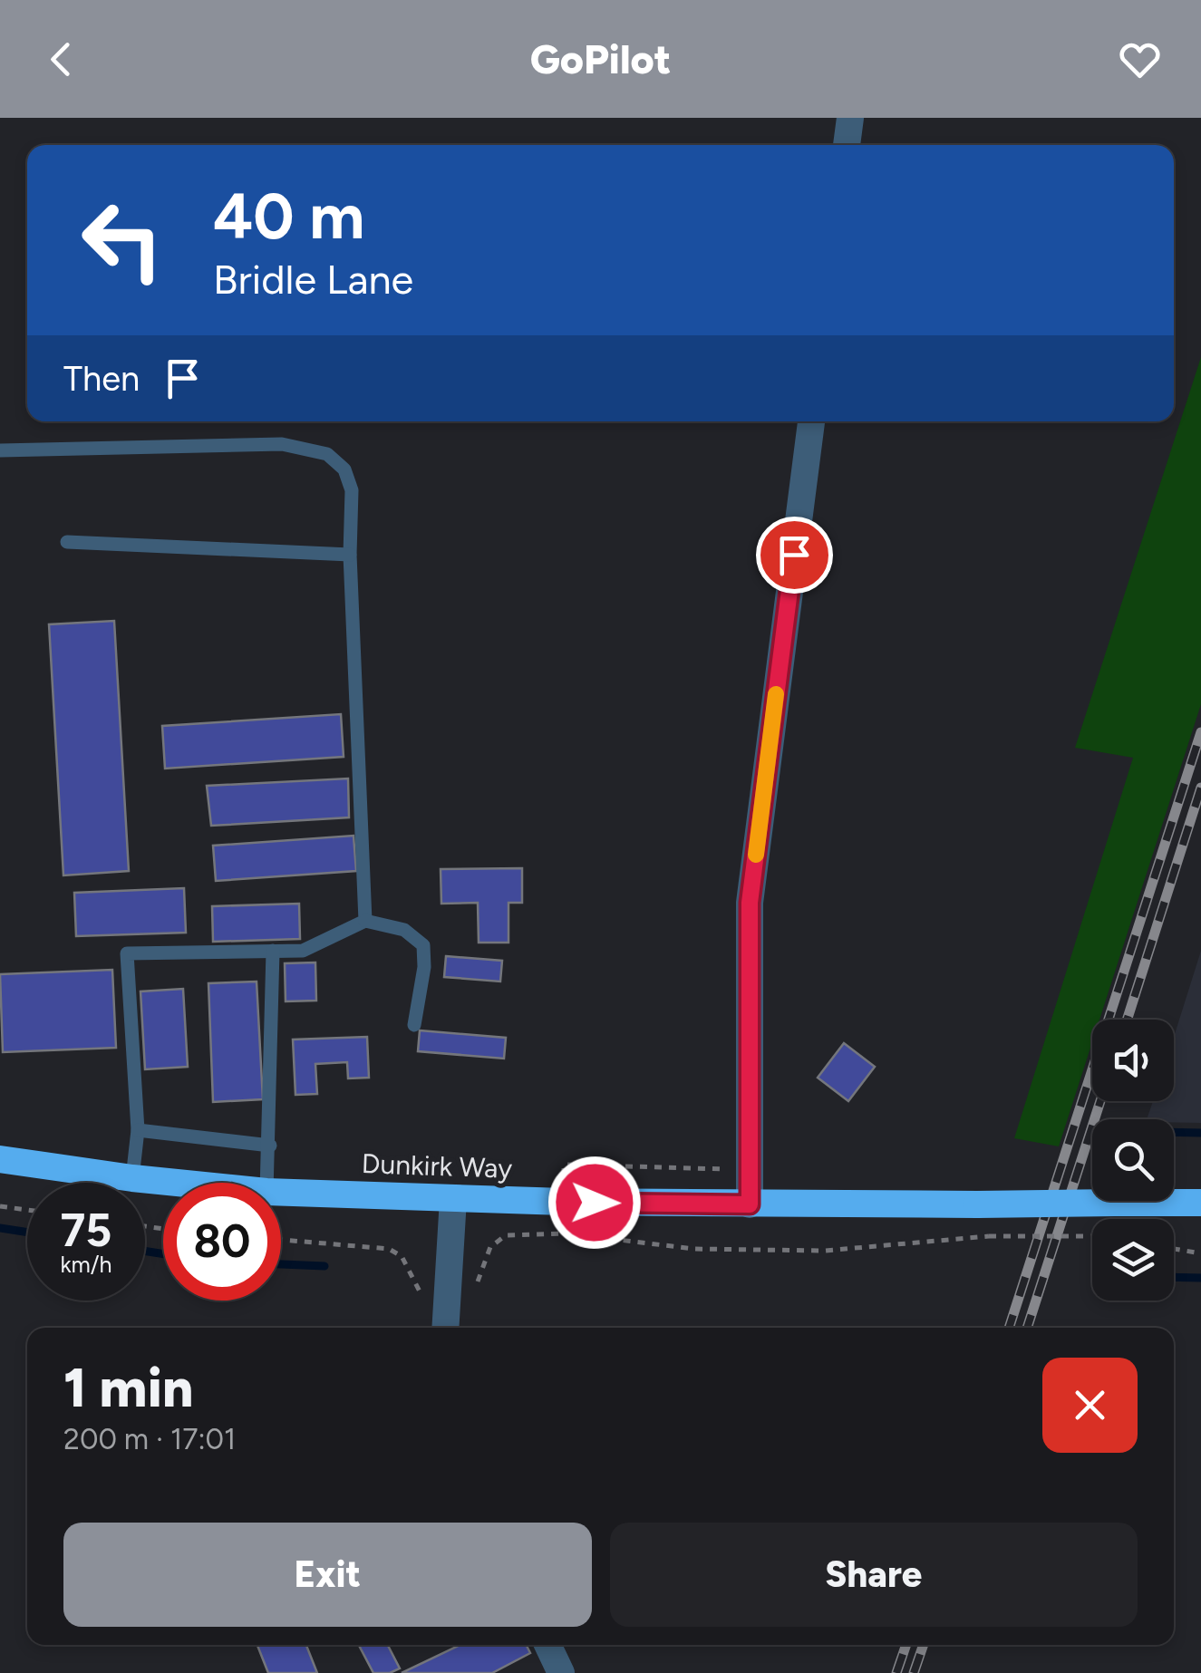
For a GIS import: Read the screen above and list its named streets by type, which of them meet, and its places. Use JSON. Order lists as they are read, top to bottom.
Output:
{
  "streets": {
    "highway": ["Dunkirk Way"]
  },
  "page": {
    "header": "GoPilot",
    "turn": ["40 m", "Bridle Lane"],
    "then": "Then",
    "speed": "75 km/h",
    "limit": "80",
    "heading": ["1 min", "200 m · 17:01"],
    "buttons": ["Exit", "Share"]
  }
}
